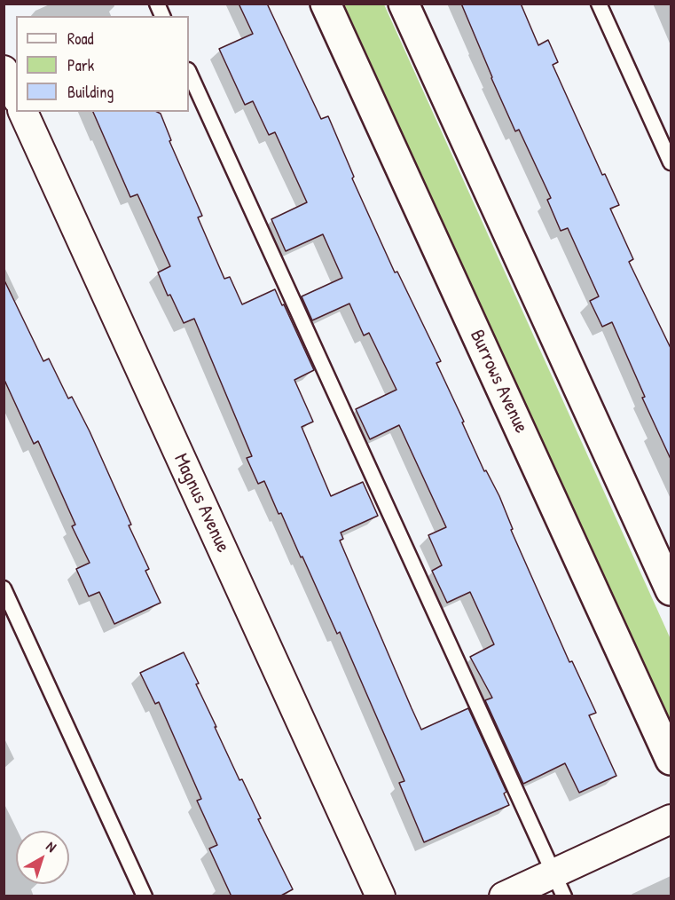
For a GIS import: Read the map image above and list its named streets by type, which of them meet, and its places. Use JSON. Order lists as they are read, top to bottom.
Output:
{
  "streets": {
    "street": ["Burrows Avenue", "Magnus Avenue"]
  },
  "legend": ["Road", "Park", "Building"],
  "north": "top right"
}
